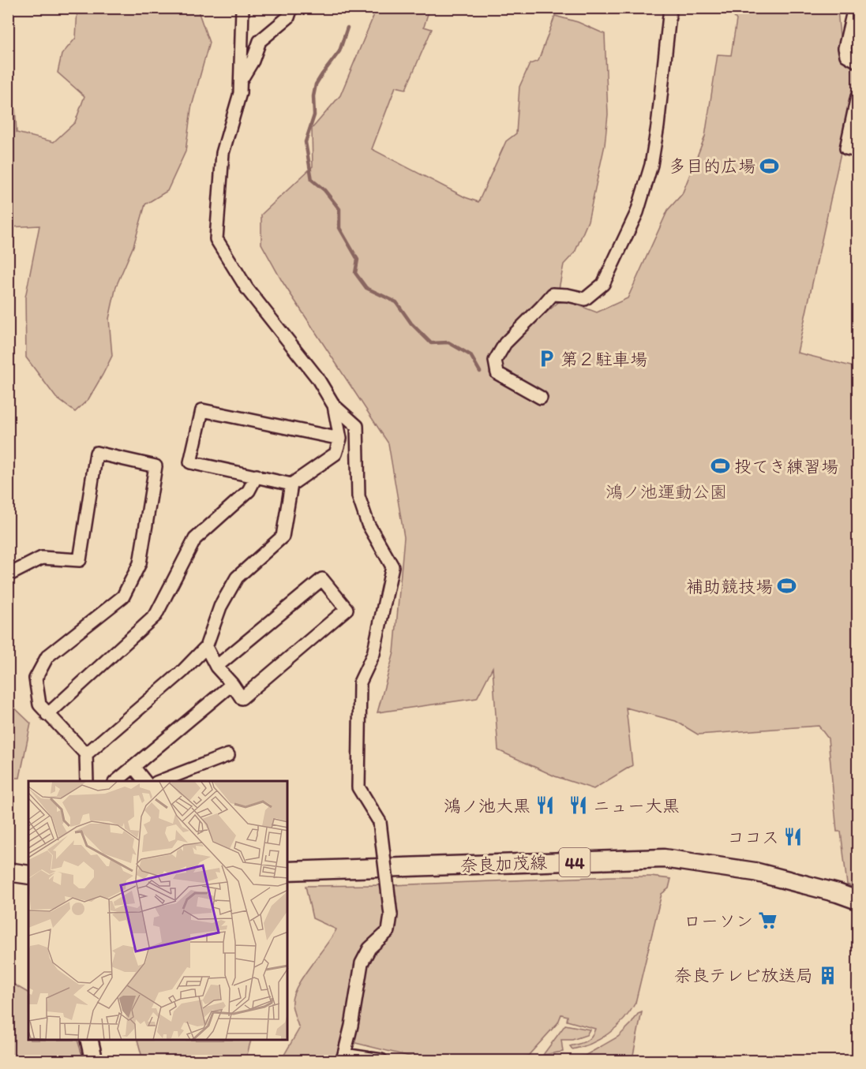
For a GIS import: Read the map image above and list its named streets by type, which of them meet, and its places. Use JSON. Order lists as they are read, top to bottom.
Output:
{
  "streets": {
    "main road": ["44", "奈良加茂線"]
  },
  "parks": ["鴻ノ池運動公園"],
  "places": {
    "sports": ["多目的広場", "投てき練習場", "補助競技場"],
    "parking": ["第２駐車場"],
    "restaurant": ["鴻ノ池大黒", "ニュー大黒", "ココス"],
    "supermarket": ["ローソン"],
    "building": ["奈良テレビ放送局"]
  }
}
